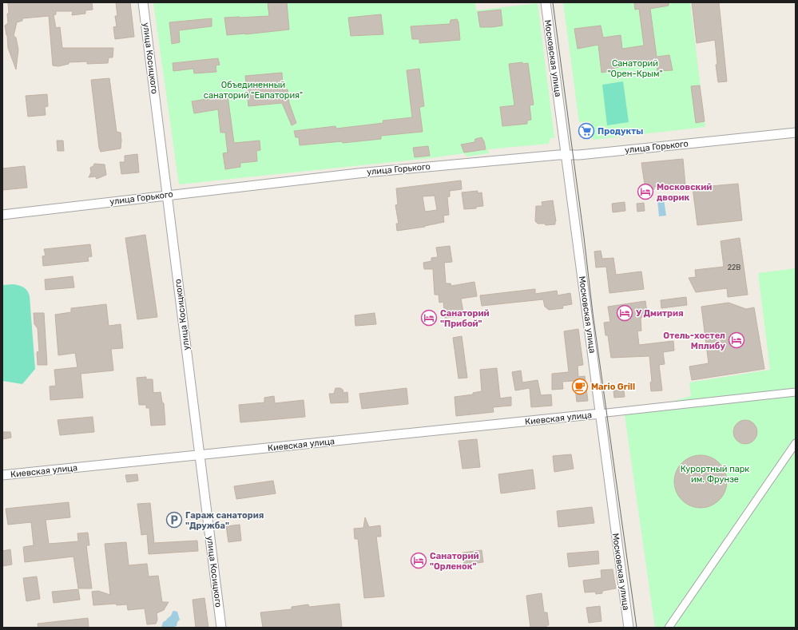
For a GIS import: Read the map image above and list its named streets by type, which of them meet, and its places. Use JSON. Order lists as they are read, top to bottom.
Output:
{
  "streets": {
    "street": [
      "улица Косицкого",
      "Московская улица",
      "улица Горького",
      "Киевская улица"
    ]
  },
  "crossings": [
    ["улица Косицкого", "улица Горького"],
    ["улица Косицкого", "Киевская улица"],
    ["Московская улица", "улица Горького"],
    ["Московская улица", "Киевская улица"]
  ],
  "parks": ["Санаторий \"Орен-Крым\"", "Объединенный санаторий \"Евпатория\"", "Курортный парк им. Фрунзе"],
  "places": {
    "supermarket": ["Продукты"],
    "hotel": [
      "Московский дворик",
      "У Дмитрия",
      "Санаторий \"Прибой\"",
      "Отель-хостел Мплибу",
      "Санаторий \"Орленок\""
    ],
    "cafe": ["Mario Grill"],
    "parking": ["Гараж санатория \"Дружба\""]
  },
  "house_numbers": ["22В"]
}
